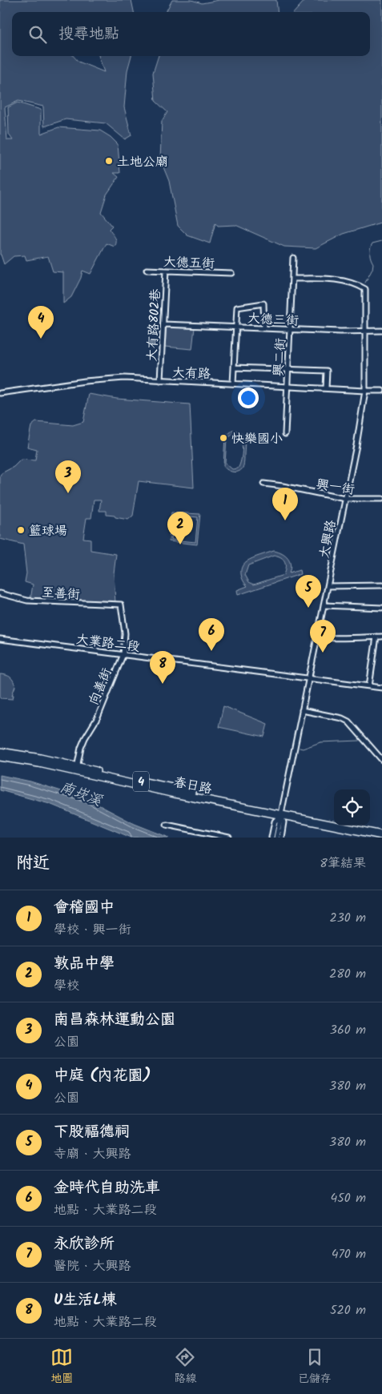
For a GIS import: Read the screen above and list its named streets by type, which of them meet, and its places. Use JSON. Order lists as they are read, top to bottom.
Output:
{
  "streets": {
    "main road": ["4", "春日路"],
    "street": [
      "大德五街",
      "大德三街",
      "大有路802巷",
      "興二街",
      "大有路",
      "興一街",
      "大興路",
      "至善街",
      "大業路二段",
      "向善街"
    ]
  },
  "crossings": [
    ["大德五街", "大有路802巷"],
    ["大德三街", "大有路802巷"],
    ["大德三街", "興二街"],
    ["大德三街", "大興路"],
    ["大有路802巷", "大有路"],
    ["興二街", "大有路"],
    ["興二街", "大興路"],
    ["大有路", "大興路"],
    ["興一街", "大興路"],
    ["大興路", "大業路二段"],
    ["大興路", "春日路"],
    ["至善街", "向善街"],
    ["大業路二段", "向善街"],
    ["向善街", "春日路"]
  ],
  "water": ["南崁溪"],
  "places": ["土地公廟", "快樂國小", "籃球場"],
  "page": {
    "search": "搜尋地點",
    "pins": [
      "4",
      "3",
      "1",
      "2",
      "5",
      "6",
      "7",
      "8"
    ],
    "heading": ["附近", "8筆結果"],
    "list": [
      {
        "mark": "1",
        "name": "會稽國中",
        "note": "學校 · 興一街",
        "value": "230 m"
      },
      {
        "mark": "2",
        "name": "敦品中學",
        "note": "學校",
        "value": "280 m"
      },
      {
        "mark": "3",
        "name": "南昌森林運動公園",
        "note": "公園",
        "value": "360 m"
      },
      {
        "mark": "4",
        "name": "中庭 (內花園)",
        "note": "公園",
        "value": "380 m"
      },
      {
        "mark": "5",
        "name": "下股福德祠",
        "note": "寺廟 · 大興路",
        "value": "380 m"
      },
      {
        "mark": "6",
        "name": "金時代自助洗車",
        "note": "地點 · 大業路二段",
        "value": "450 m"
      },
      {
        "mark": "7",
        "name": "永欣診所",
        "note": "醫院 · 大興路",
        "value": "470 m"
      },
      {
        "mark": "8",
        "name": "U生活L棟",
        "note": "地點 · 大業路二段",
        "value": "520 m"
      }
    ],
    "nav": ["地圖", "路線", "已儲存"]
  }
}
